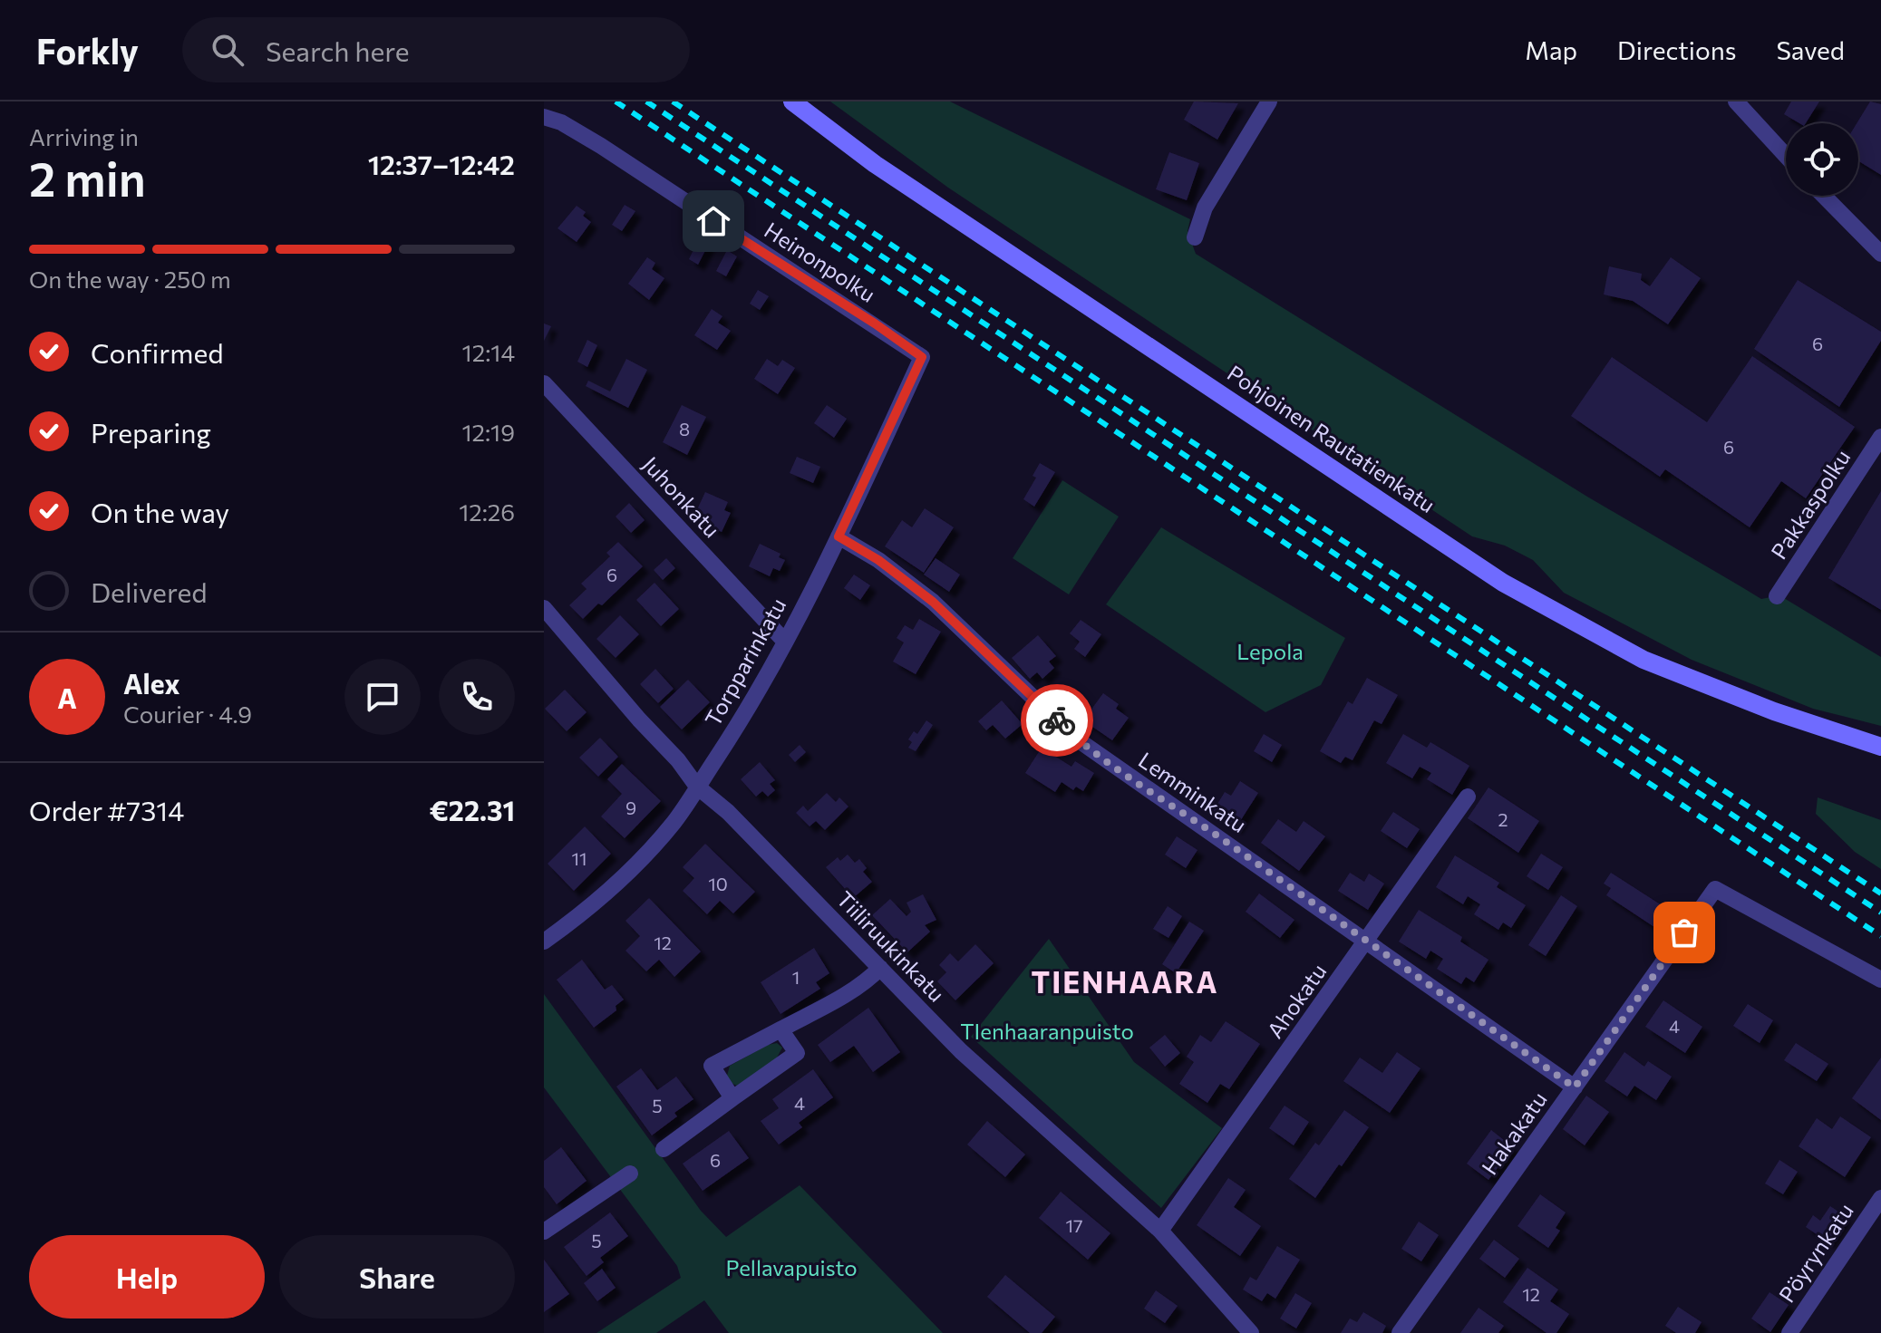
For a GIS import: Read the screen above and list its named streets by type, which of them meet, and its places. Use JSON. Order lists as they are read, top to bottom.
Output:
{
  "streets": {
    "street": [
      "Heinonpolku",
      "Pohjoinen Rautatienkatu",
      "Juhonkatu",
      "Pakkaspolku",
      "Torpparinkatu",
      "Lemminkatu",
      "Tiiliruukinkatu",
      "Ahokatu",
      "Hakakatu",
      "Pöyrynkatu"
    ]
  },
  "crossings": [
    ["Heinonpolku", "Torpparinkatu"],
    ["Juhonkatu", "Torpparinkatu"],
    ["Torpparinkatu", "Lemminkatu"],
    ["Torpparinkatu", "Tiiliruukinkatu"],
    ["Lemminkatu", "Ahokatu"],
    ["Lemminkatu", "Hakakatu"],
    ["Tiiliruukinkatu", "Ahokatu"]
  ],
  "districts": ["TIENHAARA"],
  "parks": ["Lepola", "TIenhaaranpuisto", "Pellavapuisto"],
  "house_numbers": [
    "6",
    "8",
    "6",
    "6",
    "9",
    "2",
    "11",
    "10",
    "12",
    "1",
    "4",
    "4",
    "5",
    "6",
    "17",
    "5",
    "12"
  ],
  "page": {
    "header": "Forkly",
    "search": "Search here",
    "nav": ["Map", "Directions", "Saved"],
    "heading": ["2 min", "Arriving in", "12:37–12:42"],
    "panel": [
      "Alex",
      "Courier · 4.9",
      "Order #7314",
      "€22.31"
    ],
    "bar": "On the way · 250 m",
    "list": [
      ["Confirmed", "12:14"],
      ["Preparing", "12:19"],
      ["On the way", "12:26"],
      "Delivered"
    ],
    "round": "A",
    "buttons": ["Help", "Share"]
  }
}
